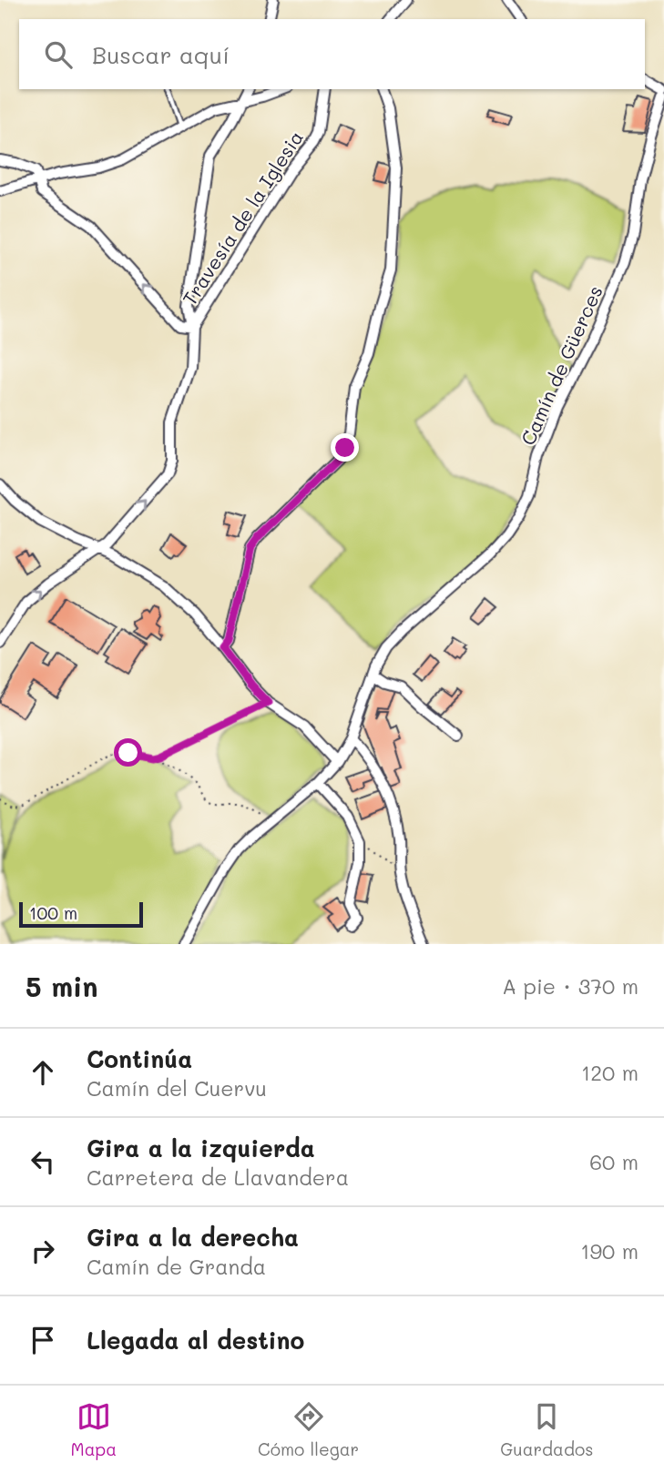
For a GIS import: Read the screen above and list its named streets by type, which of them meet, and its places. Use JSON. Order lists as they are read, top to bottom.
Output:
{
  "streets": {
    "street": ["Travesía de la Iglesia", "Camín de Güerces"]
  },
  "scale_bar": "100 m",
  "page": {
    "search": "Buscar aquí",
    "scale": "100 m",
    "heading": ["5 min", "A pie · 370 m"],
    "list": [
      ["Continúa", "Camín del Cuervu", "120 m"],
      ["Gira a la izquierda", "Carretera de Llavandera", "60 m"],
      ["Gira a la derecha", "Camín de Granda", "190 m"],
      "Llegada al destino"
    ],
    "nav": ["Mapa", "Cómo llegar", "Guardados"]
  }
}
